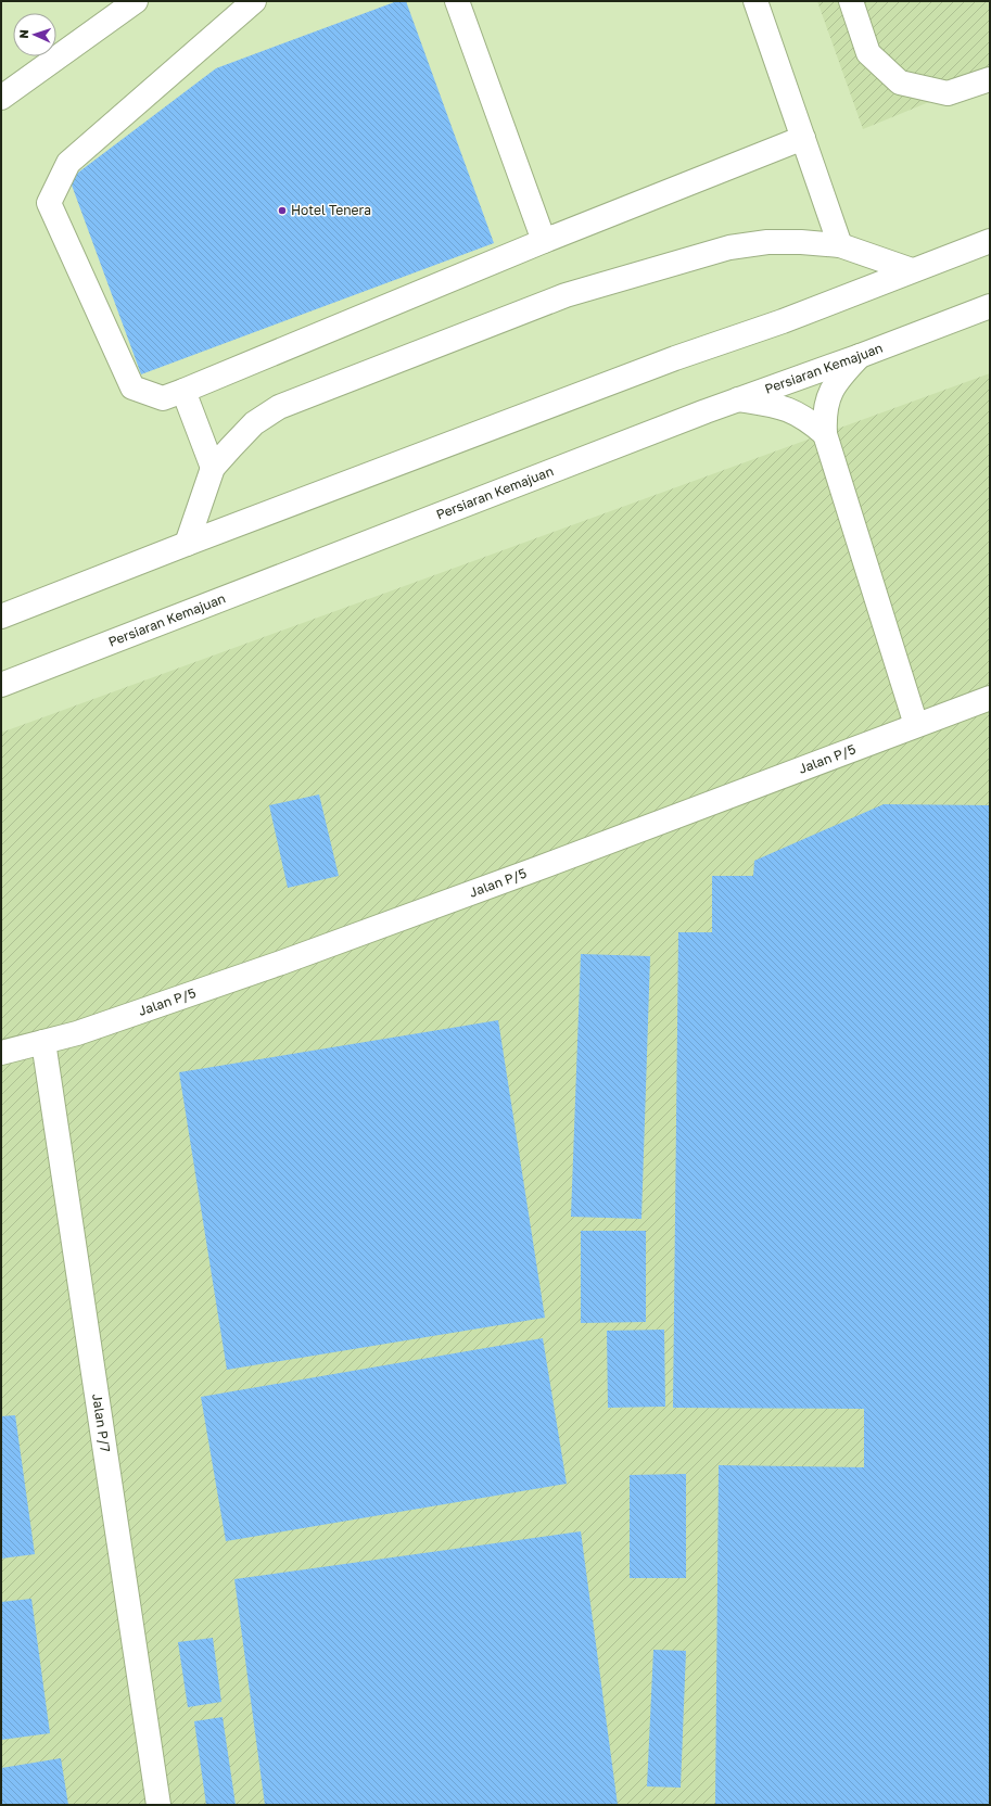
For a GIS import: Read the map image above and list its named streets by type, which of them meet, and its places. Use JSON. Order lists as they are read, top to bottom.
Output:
{
  "streets": {
    "street": ["Persiaran Kemajuan", "Jalan P/5", "Jalan P/7"]
  },
  "crossings": [
    ["Jalan P/5", "Jalan P/7"]
  ],
  "places": ["Hotel Tenera"],
  "north": "left"
}
